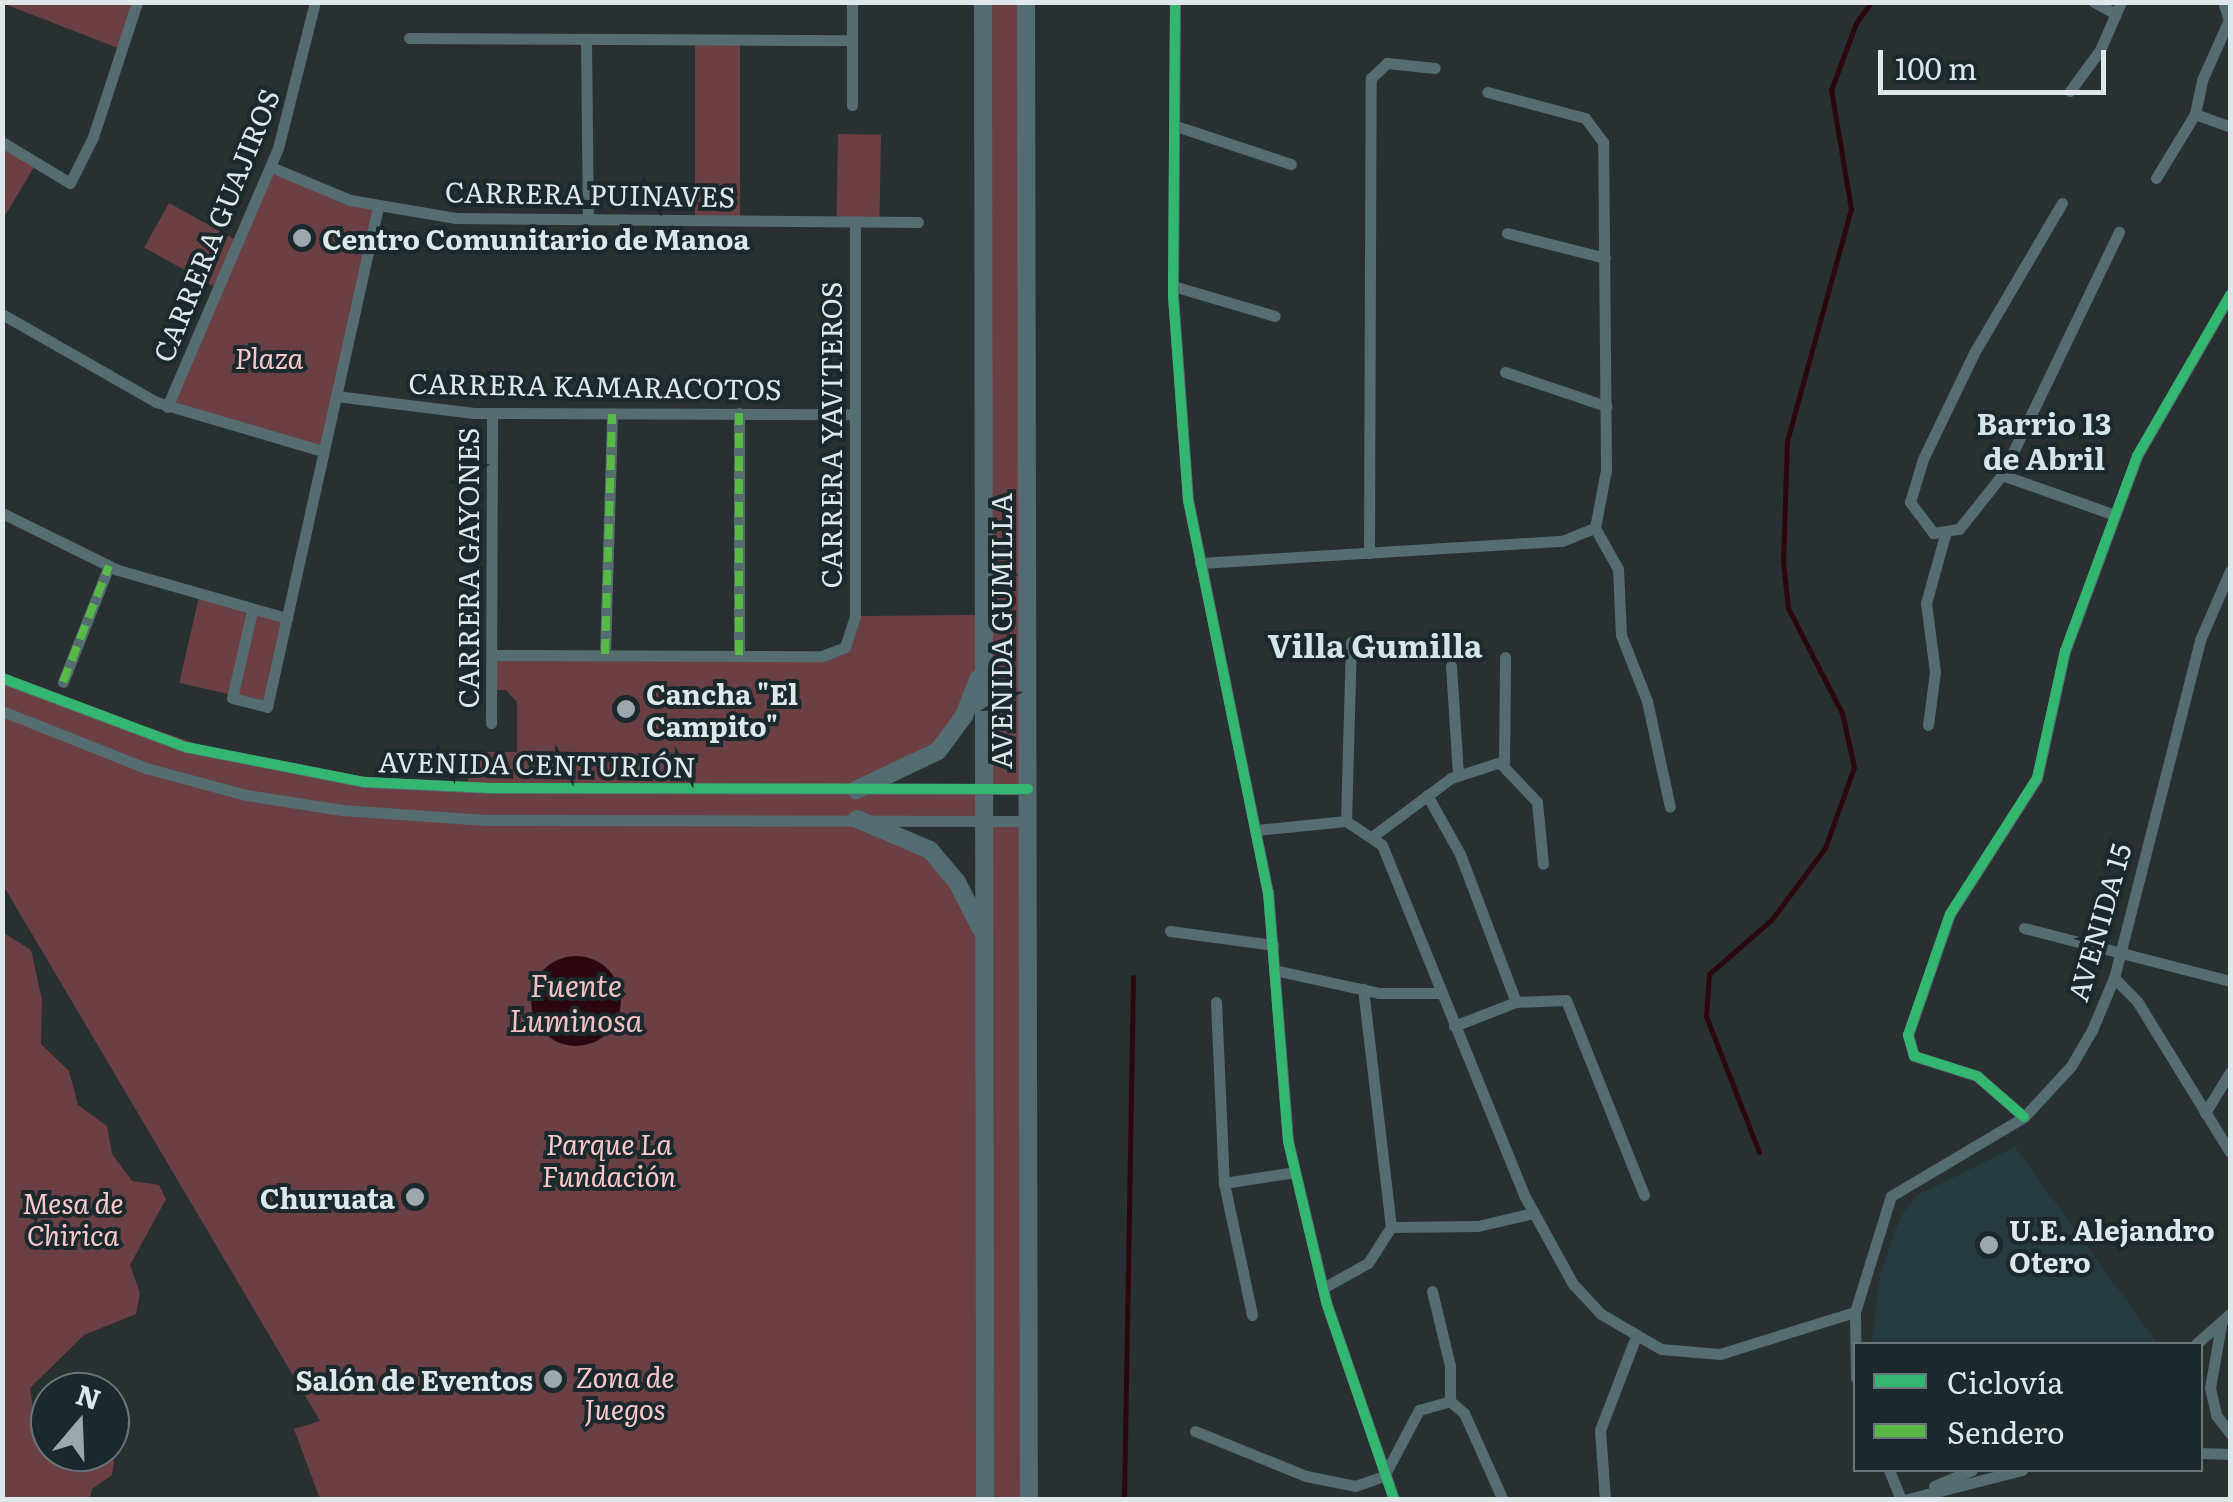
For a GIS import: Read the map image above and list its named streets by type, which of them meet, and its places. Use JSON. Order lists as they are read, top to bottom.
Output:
{
  "streets": {
    "main road": ["AVENIDA GUMILLA"],
    "street": [
      "CARRERA PUINAVES",
      "CARRERA GUAJIROS",
      "CARRERA KAMARACOTOS",
      "CARRERA YAVITEROS",
      "CARRERA GAYONES",
      "AVENIDA CENTURIÓN",
      "AVENIDA 15"
    ]
  },
  "crossings": [
    ["CARRERA PUINAVES", "CARRERA GUAJIROS"],
    ["CARRERA PUINAVES", "CARRERA YAVITEROS"],
    ["CARRERA KAMARACOTOS", "CARRERA YAVITEROS"],
    ["CARRERA KAMARACOTOS", "CARRERA GAYONES"],
    ["AVENIDA GUMILLA", "AVENIDA CENTURIÓN"]
  ],
  "districts": ["Barrio 13 de Abril", "Villa Gumilla"],
  "water": ["Fuente Luminosa"],
  "parks": [
    "Plaza",
    "Parque La Fundación",
    "Mesa de Chirica",
    "Zona de Juegos"
  ],
  "places": [
    "Centro Comunitario de Manoa",
    "Cancha \"El Campito\"",
    "Churuata",
    "U.E. Alejandro Otero",
    "Salón de Eventos"
  ],
  "legend": ["Ciclovía", "Sendero"],
  "scale_bar": "100 m",
  "north": "top"
}
